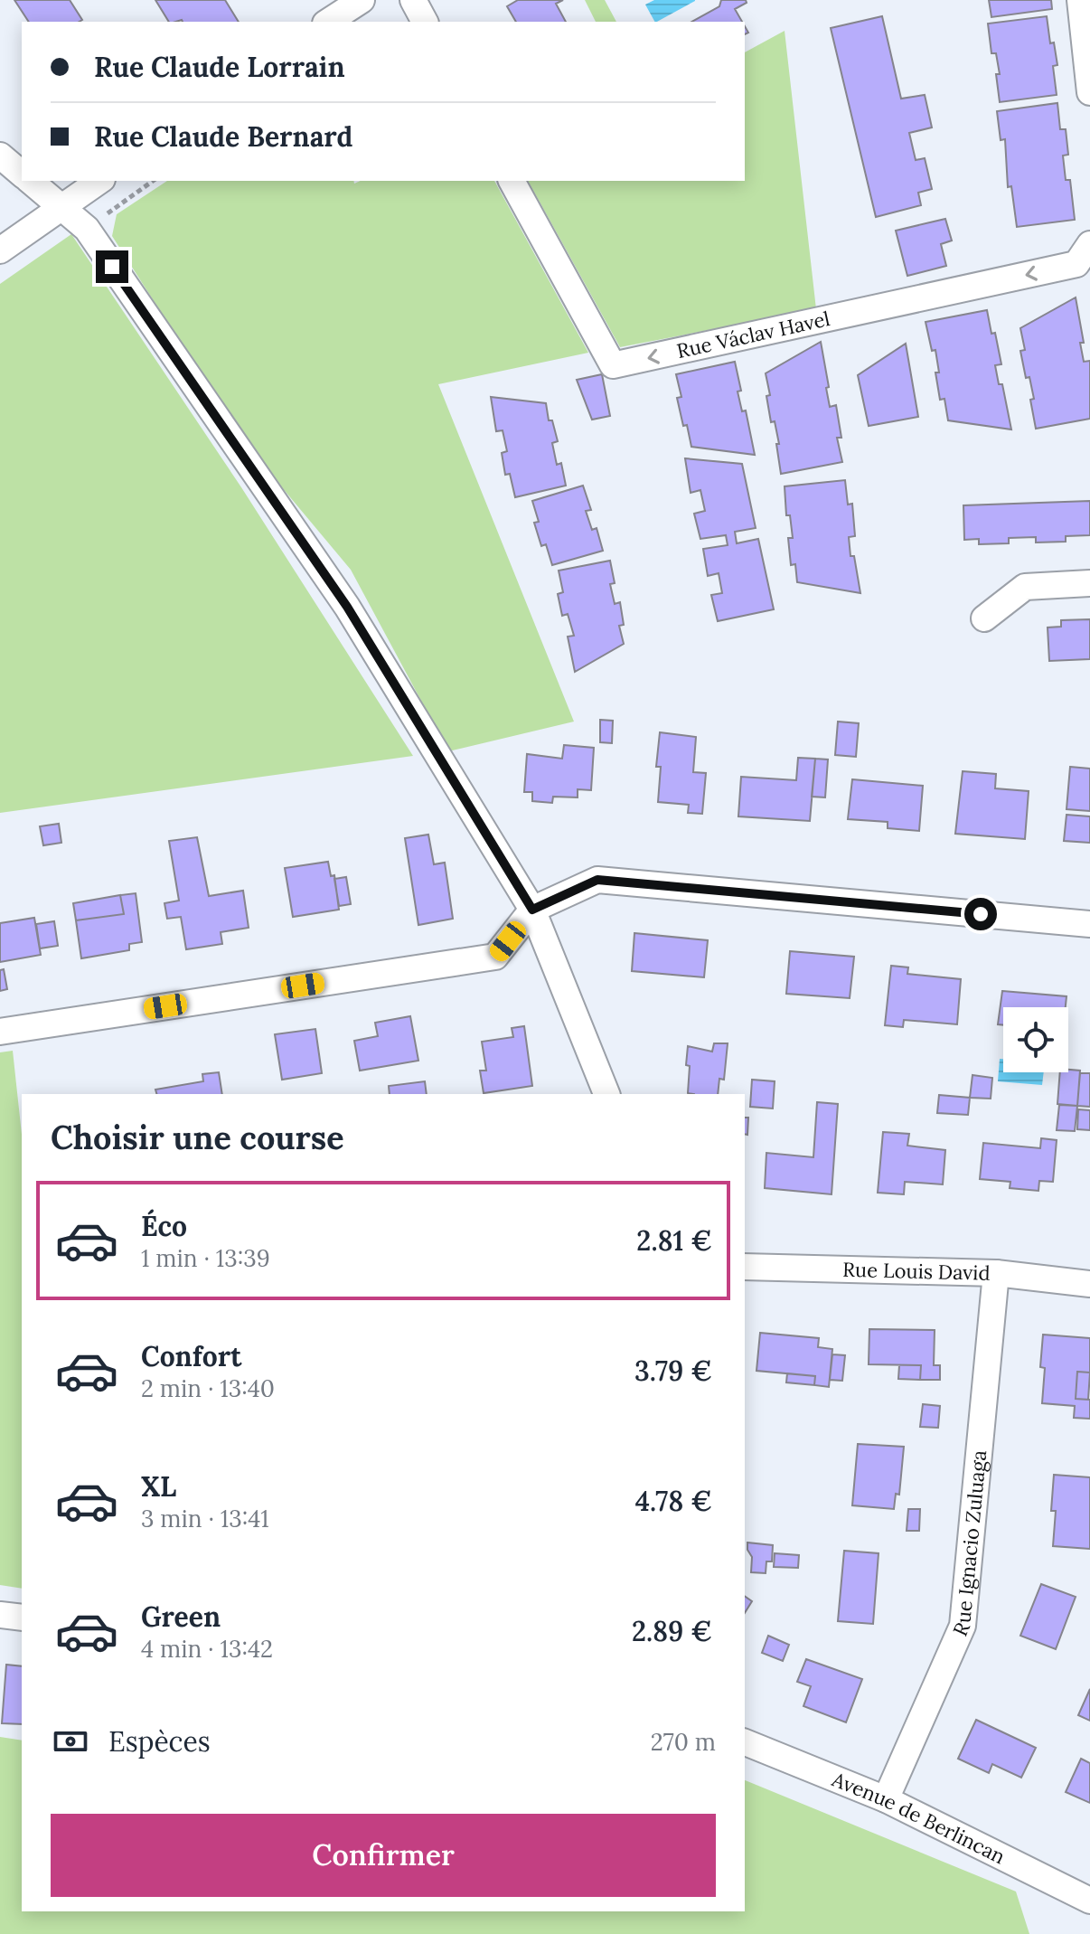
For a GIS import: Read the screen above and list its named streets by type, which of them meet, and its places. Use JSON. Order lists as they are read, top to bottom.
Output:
{
  "streets": {
    "street": [
      "Rue Václav Havel",
      "Rue Louis David",
      "Rue Ignacio Zuluaga",
      "Avenue de Berlincan"
    ]
  },
  "crossings": [
    ["Rue Louis David", "Rue Ignacio Zuluaga"],
    ["Rue Ignacio Zuluaga", "Avenue de Berlincan"]
  ],
  "one_way": ["Rue Václav Havel"],
  "page": {
    "banner": ["Rue Claude Lorrain", "Rue Claude Bernard"],
    "heading": "Choisir une course",
    "list": [
      {
        "name": "Éco",
        "note": "1 min · 13:39",
        "value": "2.81 €"
      },
      {
        "name": "Confort",
        "note": "2 min · 13:40",
        "value": "3.79 €"
      },
      {
        "name": "XL",
        "note": "3 min · 13:41",
        "value": "4.78 €"
      },
      {
        "name": "Green",
        "note": "4 min · 13:42",
        "value": "2.89 €"
      }
    ],
    "pay": ["Espèces", "270 m"],
    "buttons": "Confirmer"
  }
}
